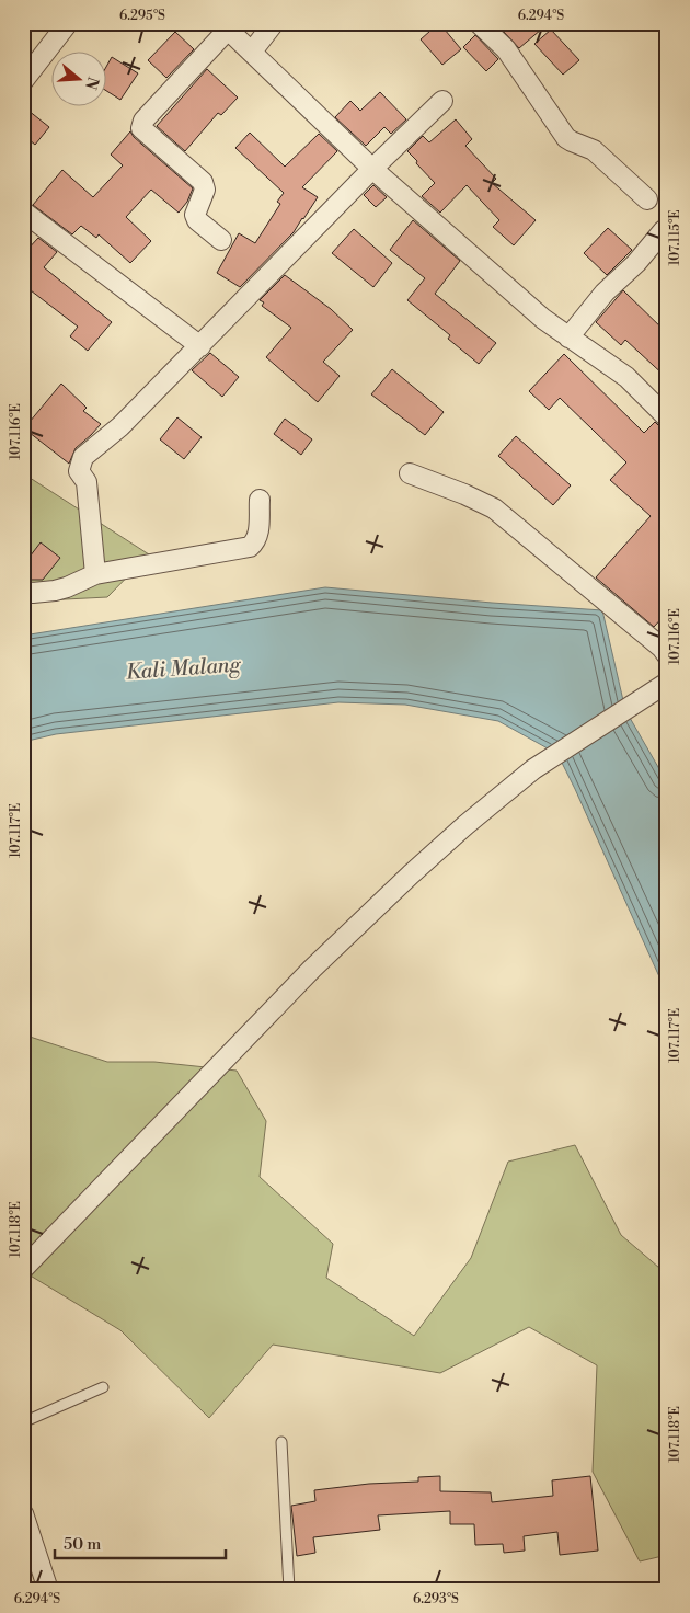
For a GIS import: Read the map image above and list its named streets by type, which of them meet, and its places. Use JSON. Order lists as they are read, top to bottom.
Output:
{
  "water": ["Kali Malang"],
  "scale_bar": "50 m",
  "north": "right",
  "coordinates": [
    "6.295°S",
    "6.294°S",
    "107.115°E",
    "107.116°E",
    "107.117°E",
    "107.118°E",
    "6.293°S"
  ]
}
